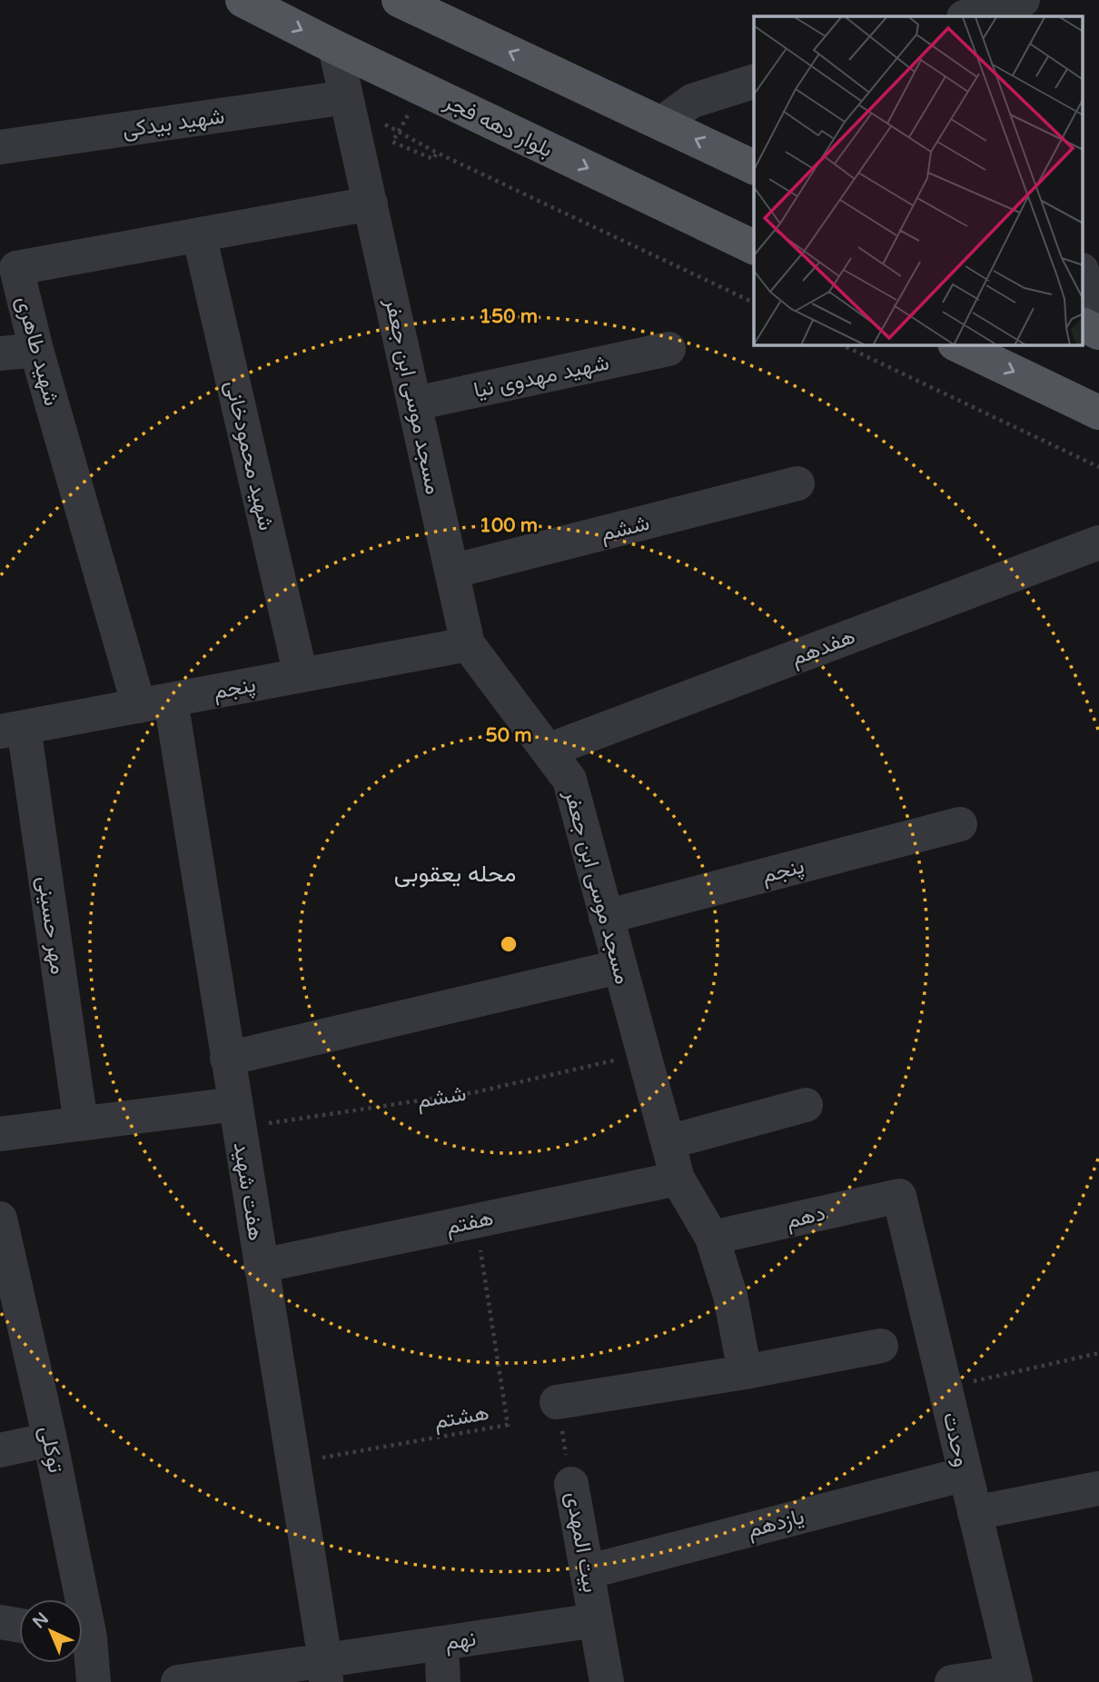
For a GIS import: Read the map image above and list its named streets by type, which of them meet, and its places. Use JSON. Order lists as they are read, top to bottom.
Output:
{
  "streets": {
    "main road": ["بلوار دهه فجر"],
    "street": [
      "شهید بیدکی",
      "شهید طاهری",
      "شهید مهدوی نیا",
      "مسجد موسی ابن جعفر",
      "شهید محمودخانی",
      "ششم",
      "هفدهم",
      "پنجم",
      "مهر حسینی",
      "هفت شهید",
      "دهم",
      "هفتم",
      "وحدت",
      "توکلی",
      "یازدهم",
      "بیت المهدی",
      "نهم"
    ],
    "path": ["هشتم"]
  },
  "crossings": [
    ["شهید بیدکی", "مسجد موسی ابن جعفر"],
    ["بلوار دهه فجر", "مسجد موسی ابن جعفر"],
    ["شهید طاهری", "مسجد موسی ابن جعفر"],
    ["شهید طاهری", "شهید محمودخانی"],
    ["شهید طاهری", "پنجم"],
    ["شهید طاهری", "هفت شهید"],
    ["شهید مهدوی نیا", "مسجد موسی ابن جعفر"],
    ["مسجد موسی ابن جعفر", "ششم"],
    ["مسجد موسی ابن جعفر", "هفدهم"],
    ["مسجد موسی ابن جعفر", "پنجم"],
    ["مسجد موسی ابن جعفر", "دهم"],
    ["مسجد موسی ابن جعفر", "هفتم"],
    ["شهید محمودخانی", "پنجم"],
    ["ششم", "هفت شهید"],
    ["پنجم", "مهر حسینی"],
    ["پنجم", "هفت شهید"],
    ["هفت شهید", "هفتم"],
    ["هفت شهید", "هشتم"],
    ["هفت شهید", "نهم"],
    ["دهم", "وحدت"],
    ["هفتم", "هشتم"],
    ["وحدت", "یازدهم"],
    ["یازدهم", "بیت المهدی"],
    ["بیت المهدی", "نهم"]
  ],
  "districts": ["محله یعقوبی"],
  "north": "top left",
  "rings": ["150 m", "100 m", "50 m"]
}
